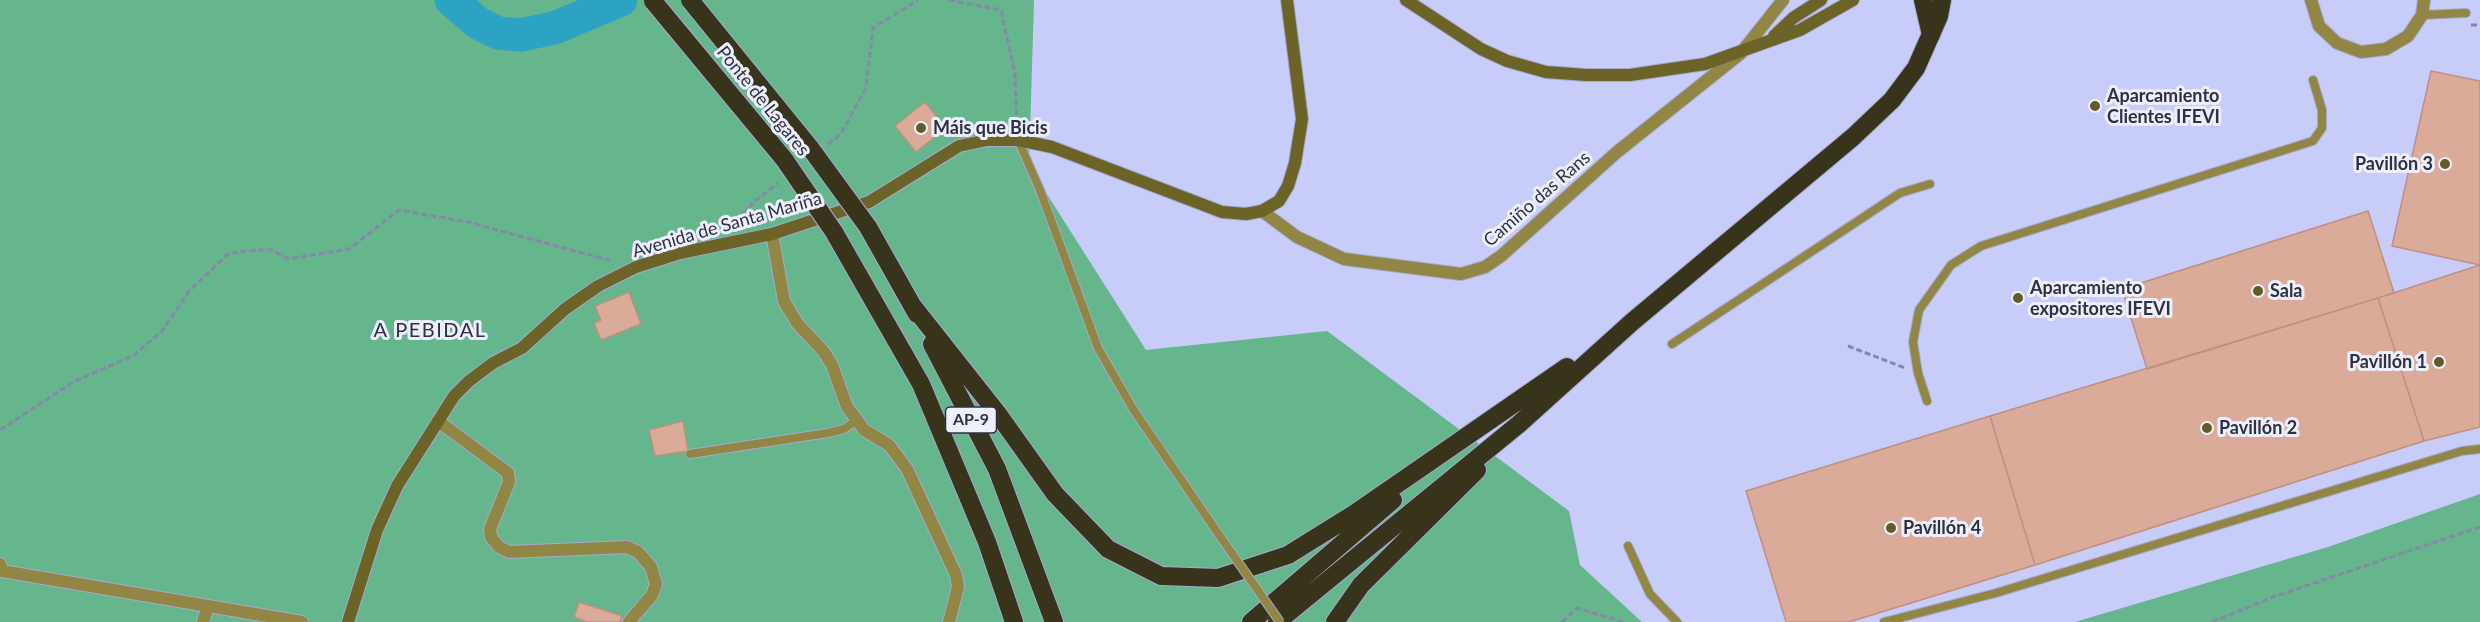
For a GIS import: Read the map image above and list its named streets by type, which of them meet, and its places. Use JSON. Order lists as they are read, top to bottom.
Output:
{
  "streets": {
    "highway": ["Ponte de Lagares", "AP-9"],
    "main road": ["Avenida de Santa Mariña"],
    "street": ["Camiño das Rans"]
  },
  "crossings": [
    ["Ponte de Lagares", "AP-9"],
    ["Camiño das Rans", "Avenida de Santa Mariña"]
  ],
  "districts": ["A PEBIDAL"],
  "places": [
    "Aparcamiento Clientes IFEVI",
    "Máis que Bicis",
    "Pavillón 3",
    "Sala",
    "Aparcamiento expositores IFEVI",
    "Pavillón 1",
    "Pavillón 2",
    "Pavillón 4"
  ]
}
